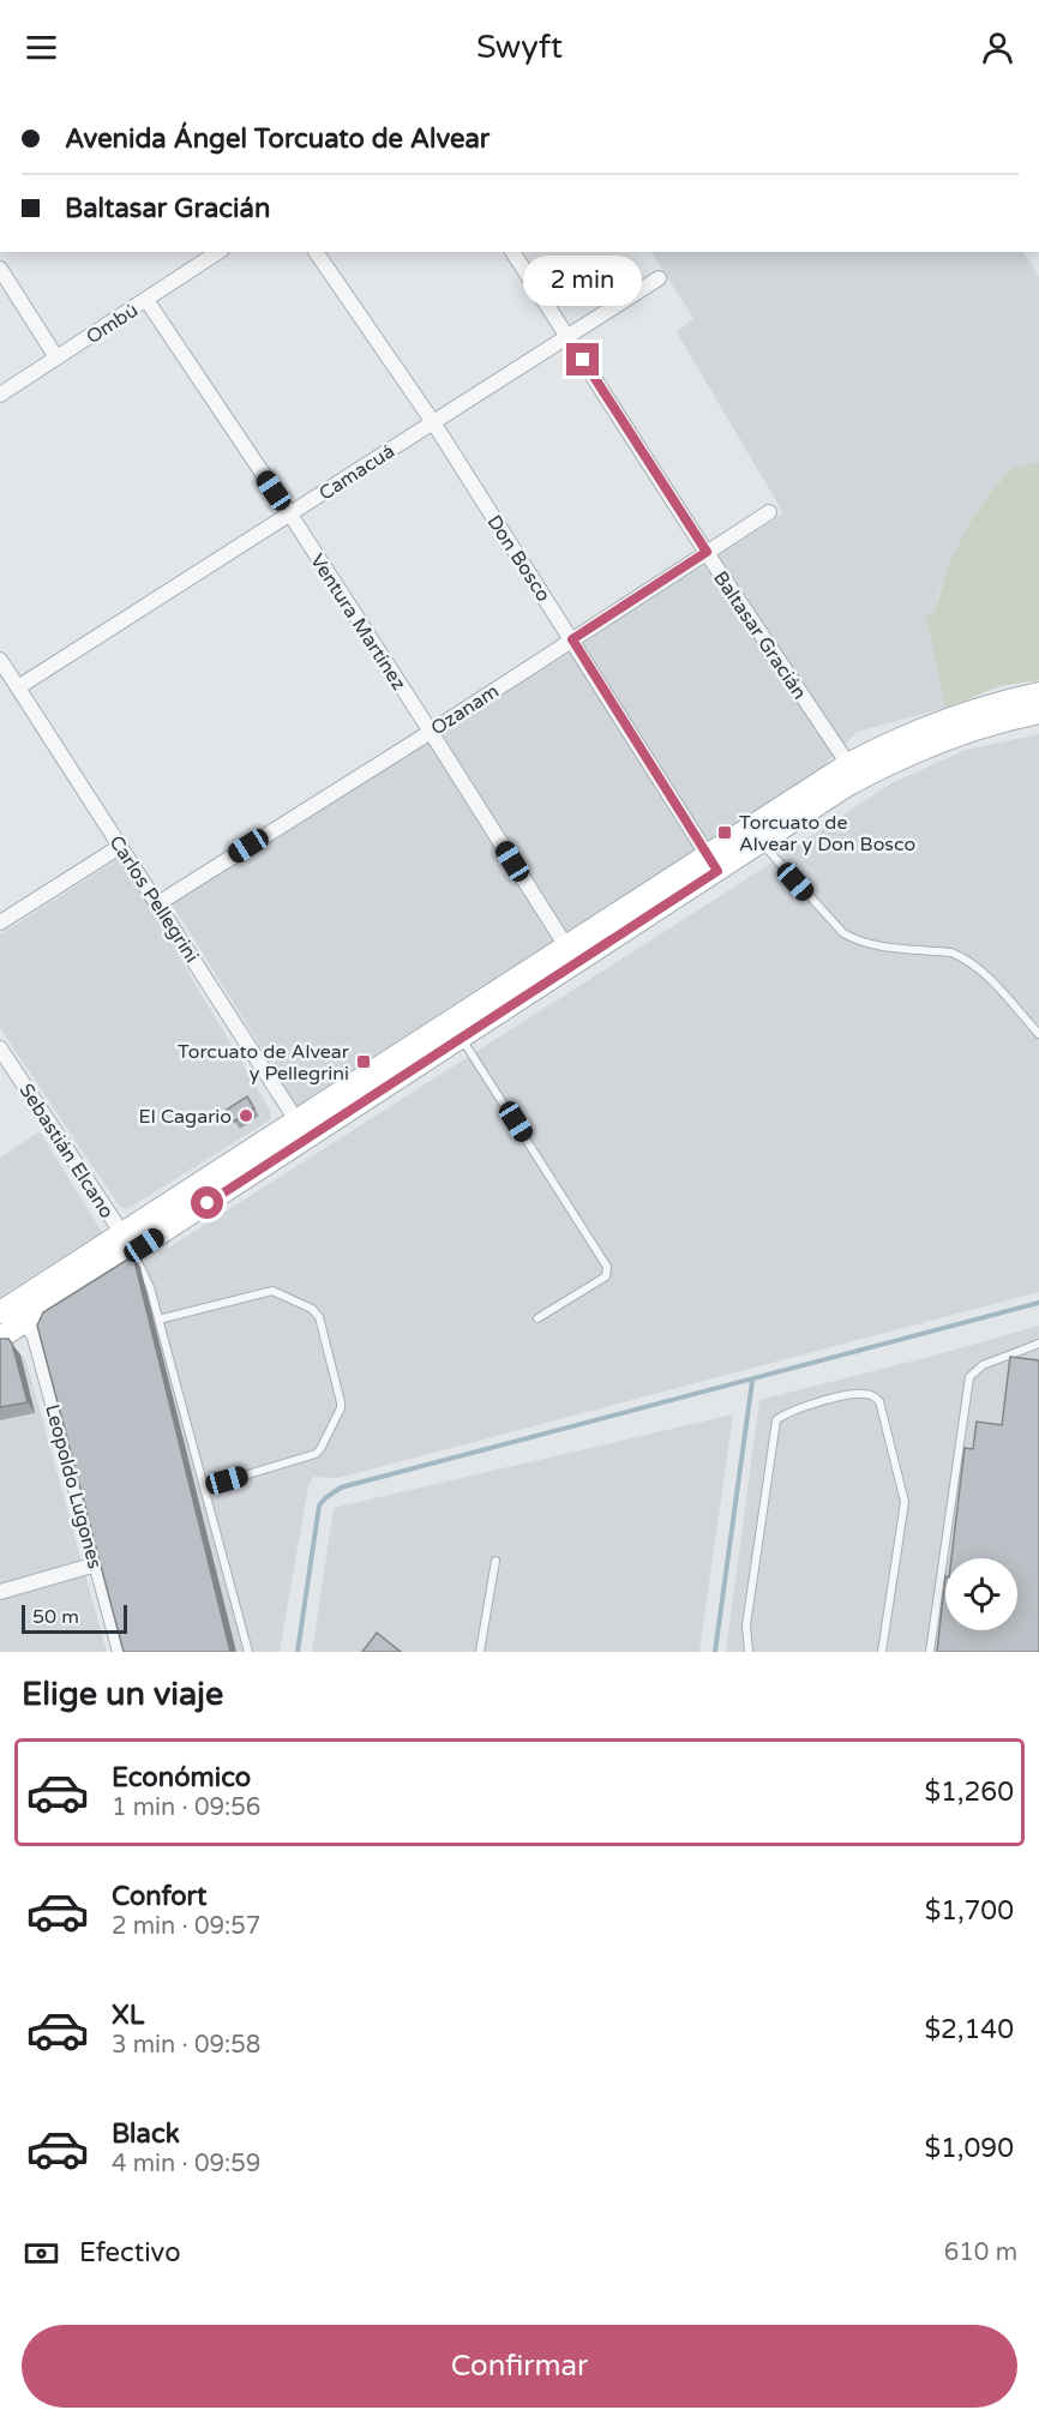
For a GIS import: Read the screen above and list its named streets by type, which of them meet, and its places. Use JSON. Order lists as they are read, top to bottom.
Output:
{
  "streets": {
    "street": [
      "Ombú",
      "Camacuá",
      "Don Bosco",
      "Ventura Martínez",
      "Baltasar Gracián",
      "Ozanam",
      "Carlos Pellegrini",
      "Sebastián Elcano",
      "Leopoldo Lugones"
    ]
  },
  "crossings": [
    ["Ombú", "Ventura Martínez"],
    ["Camacuá", "Don Bosco"],
    ["Camacuá", "Ventura Martínez"],
    ["Camacuá", "Baltasar Gracián"],
    ["Camacuá", "Carlos Pellegrini"],
    ["Don Bosco", "Ozanam"],
    ["Ventura Martínez", "Ozanam"],
    ["Baltasar Gracián", "Ozanam"],
    ["Ozanam", "Carlos Pellegrini"]
  ],
  "places": {
    "transit": ["Torcuato de Alvear y Don Bosco", "Torcuato de Alvear y Pellegrini"],
    "other": ["El Cagario"]
  },
  "scale_bar": "50 m",
  "page": {
    "header": "Swyft",
    "banner": ["Avenida Ángel Torcuato de Alvear", "Baltasar Gracián"],
    "bubble": "2 min",
    "scale": "50 m",
    "heading": "Elige un viaje",
    "list": [
      {
        "name": "Económico",
        "note": "1 min · 09:56",
        "value": "$1,260"
      },
      {
        "name": "Confort",
        "note": "2 min · 09:57",
        "value": "$1,700"
      },
      {
        "name": "XL",
        "note": "3 min · 09:58",
        "value": "$2,140"
      },
      {
        "name": "Black",
        "note": "4 min · 09:59",
        "value": "$1,090"
      }
    ],
    "pay": ["Efectivo", "610 m"],
    "buttons": "Confirmar"
  }
}
